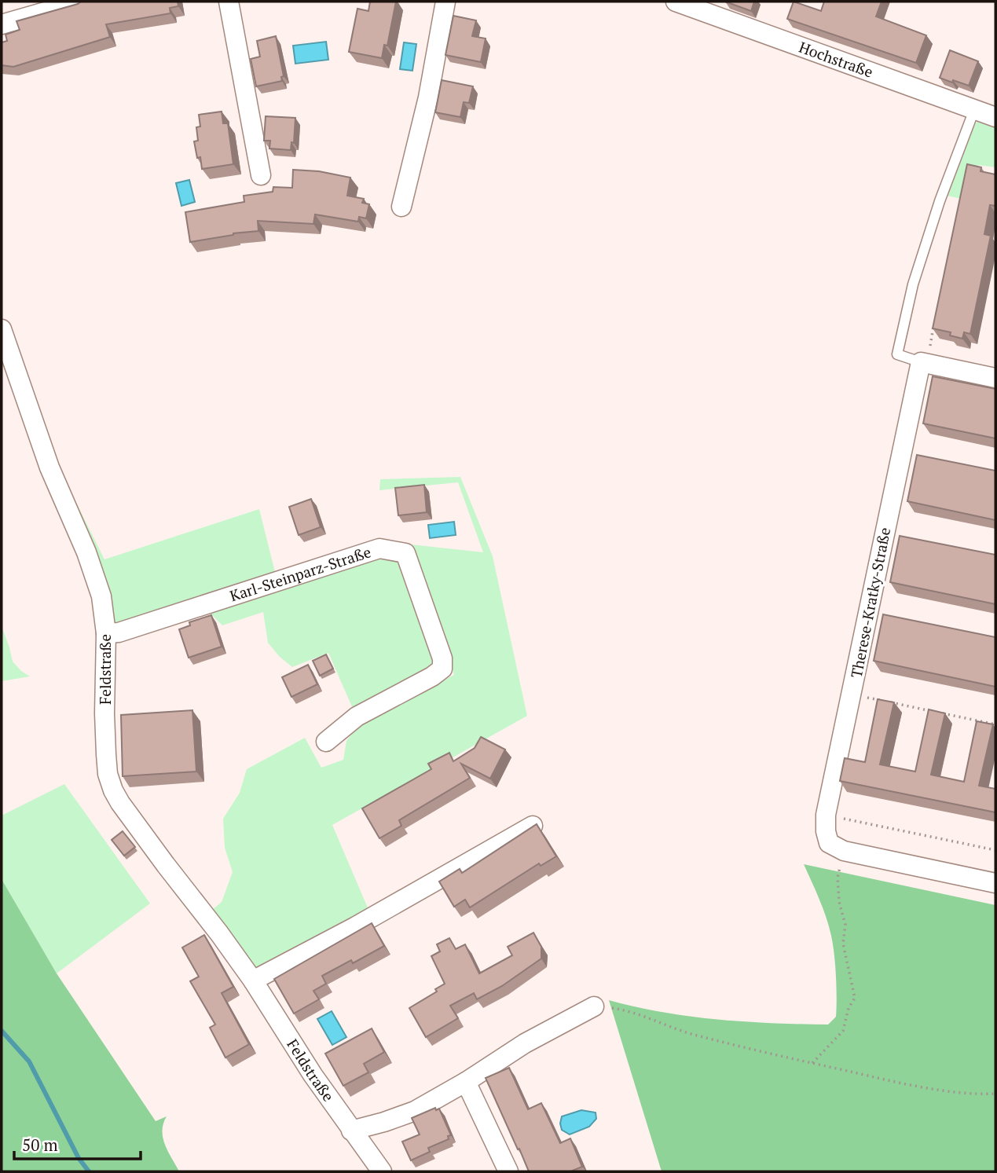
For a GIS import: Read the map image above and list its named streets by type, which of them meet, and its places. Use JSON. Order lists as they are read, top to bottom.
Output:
{
  "streets": {
    "street": [
      "Hochstraße",
      "Karl-Steinparz-Straße",
      "Therese-Kratky-Straße",
      "Feldstraße"
    ]
  },
  "crossings": [
    ["Karl-Steinparz-Straße", "Feldstraße"]
  ],
  "scale_bar": "50 m"
}
